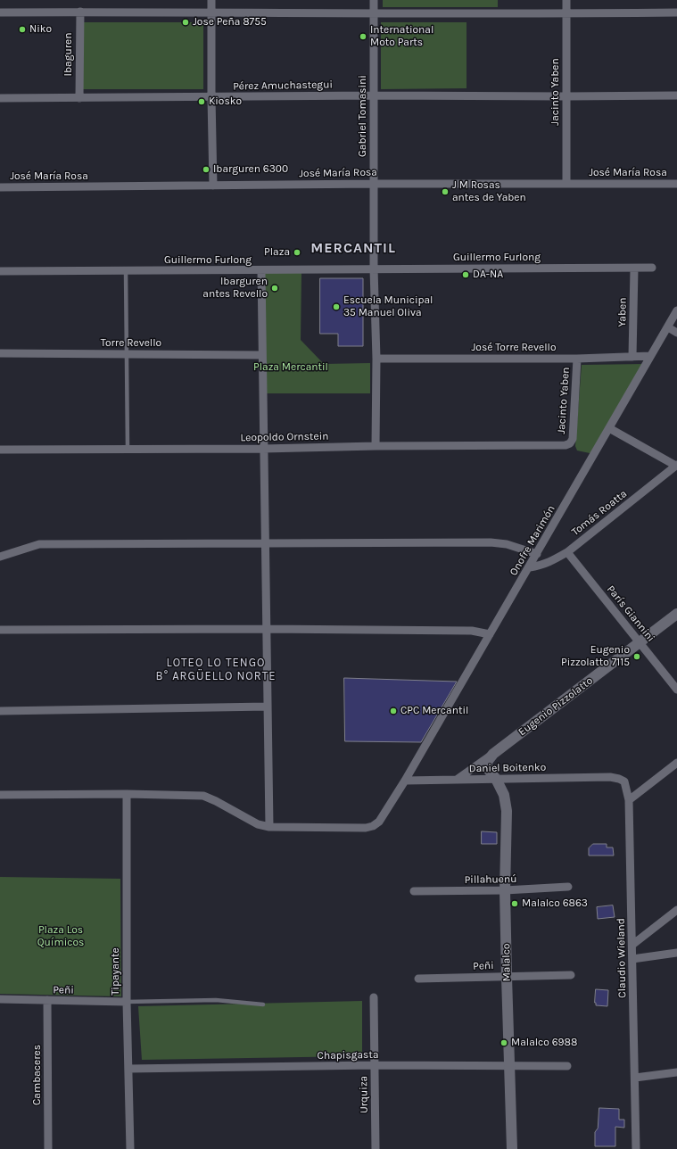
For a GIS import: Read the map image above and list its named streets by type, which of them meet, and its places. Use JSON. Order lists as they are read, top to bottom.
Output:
{
  "streets": {
    "main road": ["Eugenio Pizzolatto", "Malalco"],
    "street": [
      "Ibaguren",
      "Pérez Amuchastegui",
      "Jacinto Yaben",
      "Gabriel Tomasini",
      "José María Rosa",
      "Guillermo Furlong",
      "Yaben",
      "Torre Revello",
      "José Torre Revello",
      "Leopoldo Ornstein",
      "Tomás Roatta",
      "Onofre Marimón",
      "París Giannini",
      "Daniel Boitenko",
      "Pillahuenú",
      "Claudio Wieland",
      "Peñi",
      "Tipayante",
      "Chapisgasta",
      "Cambaceres",
      "Urquiza"
    ]
  },
  "crossings": [
    ["Ibaguren", "Pérez Amuchastegui"],
    ["Pérez Amuchastegui", "Jacinto Yaben"],
    ["Pérez Amuchastegui", "Gabriel Tomasini"],
    ["Jacinto Yaben", "José María Rosa"],
    ["Jacinto Yaben", "José Torre Revello"],
    ["Jacinto Yaben", "Leopoldo Ornstein"],
    ["Gabriel Tomasini", "José María Rosa"],
    ["Gabriel Tomasini", "Guillermo Furlong"],
    ["Gabriel Tomasini", "José Torre Revello"],
    ["Gabriel Tomasini", "Leopoldo Ornstein"],
    ["Guillermo Furlong", "Yaben"],
    ["Yaben", "José Torre Revello"],
    ["José Torre Revello", "Onofre Marimón"],
    ["Tomás Roatta", "Onofre Marimón"],
    ["Tomás Roatta", "París Giannini"],
    ["Onofre Marimón", "Daniel Boitenko"],
    ["París Giannini", "Eugenio Pizzolatto"],
    ["Daniel Boitenko", "Claudio Wieland"],
    ["Daniel Boitenko", "Malalco"],
    ["Pillahuenú", "Malalco"],
    ["Malalco", "Peñi"],
    ["Malalco", "Chapisgasta"],
    ["Peñi", "Tipayante"],
    ["Peñi", "Cambaceres"],
    ["Tipayante", "Chapisgasta"],
    ["Chapisgasta", "Urquiza"]
  ],
  "districts": ["MERCANTIL", "LOTEO LO TENGO B° ARGÜELLO NORTE"],
  "parks": ["Plaza Mercantil", "Plaza Los Químicos"],
  "places": [
    "Jose Peña 8755",
    "Niko",
    "International Moto Parts",
    "Kiosko",
    "Ibarguren 6300",
    "J M Rosas antes de Yaben",
    "Plaza",
    "DA-NA",
    "Ibarguren antes Revello",
    "Escuela Municipal 35 Manuel Oliva",
    "Eugenio Pizzolatto 7115",
    "CPC Mercantil",
    "Malalco 6863",
    "Malalco 6988"
  ]
}
